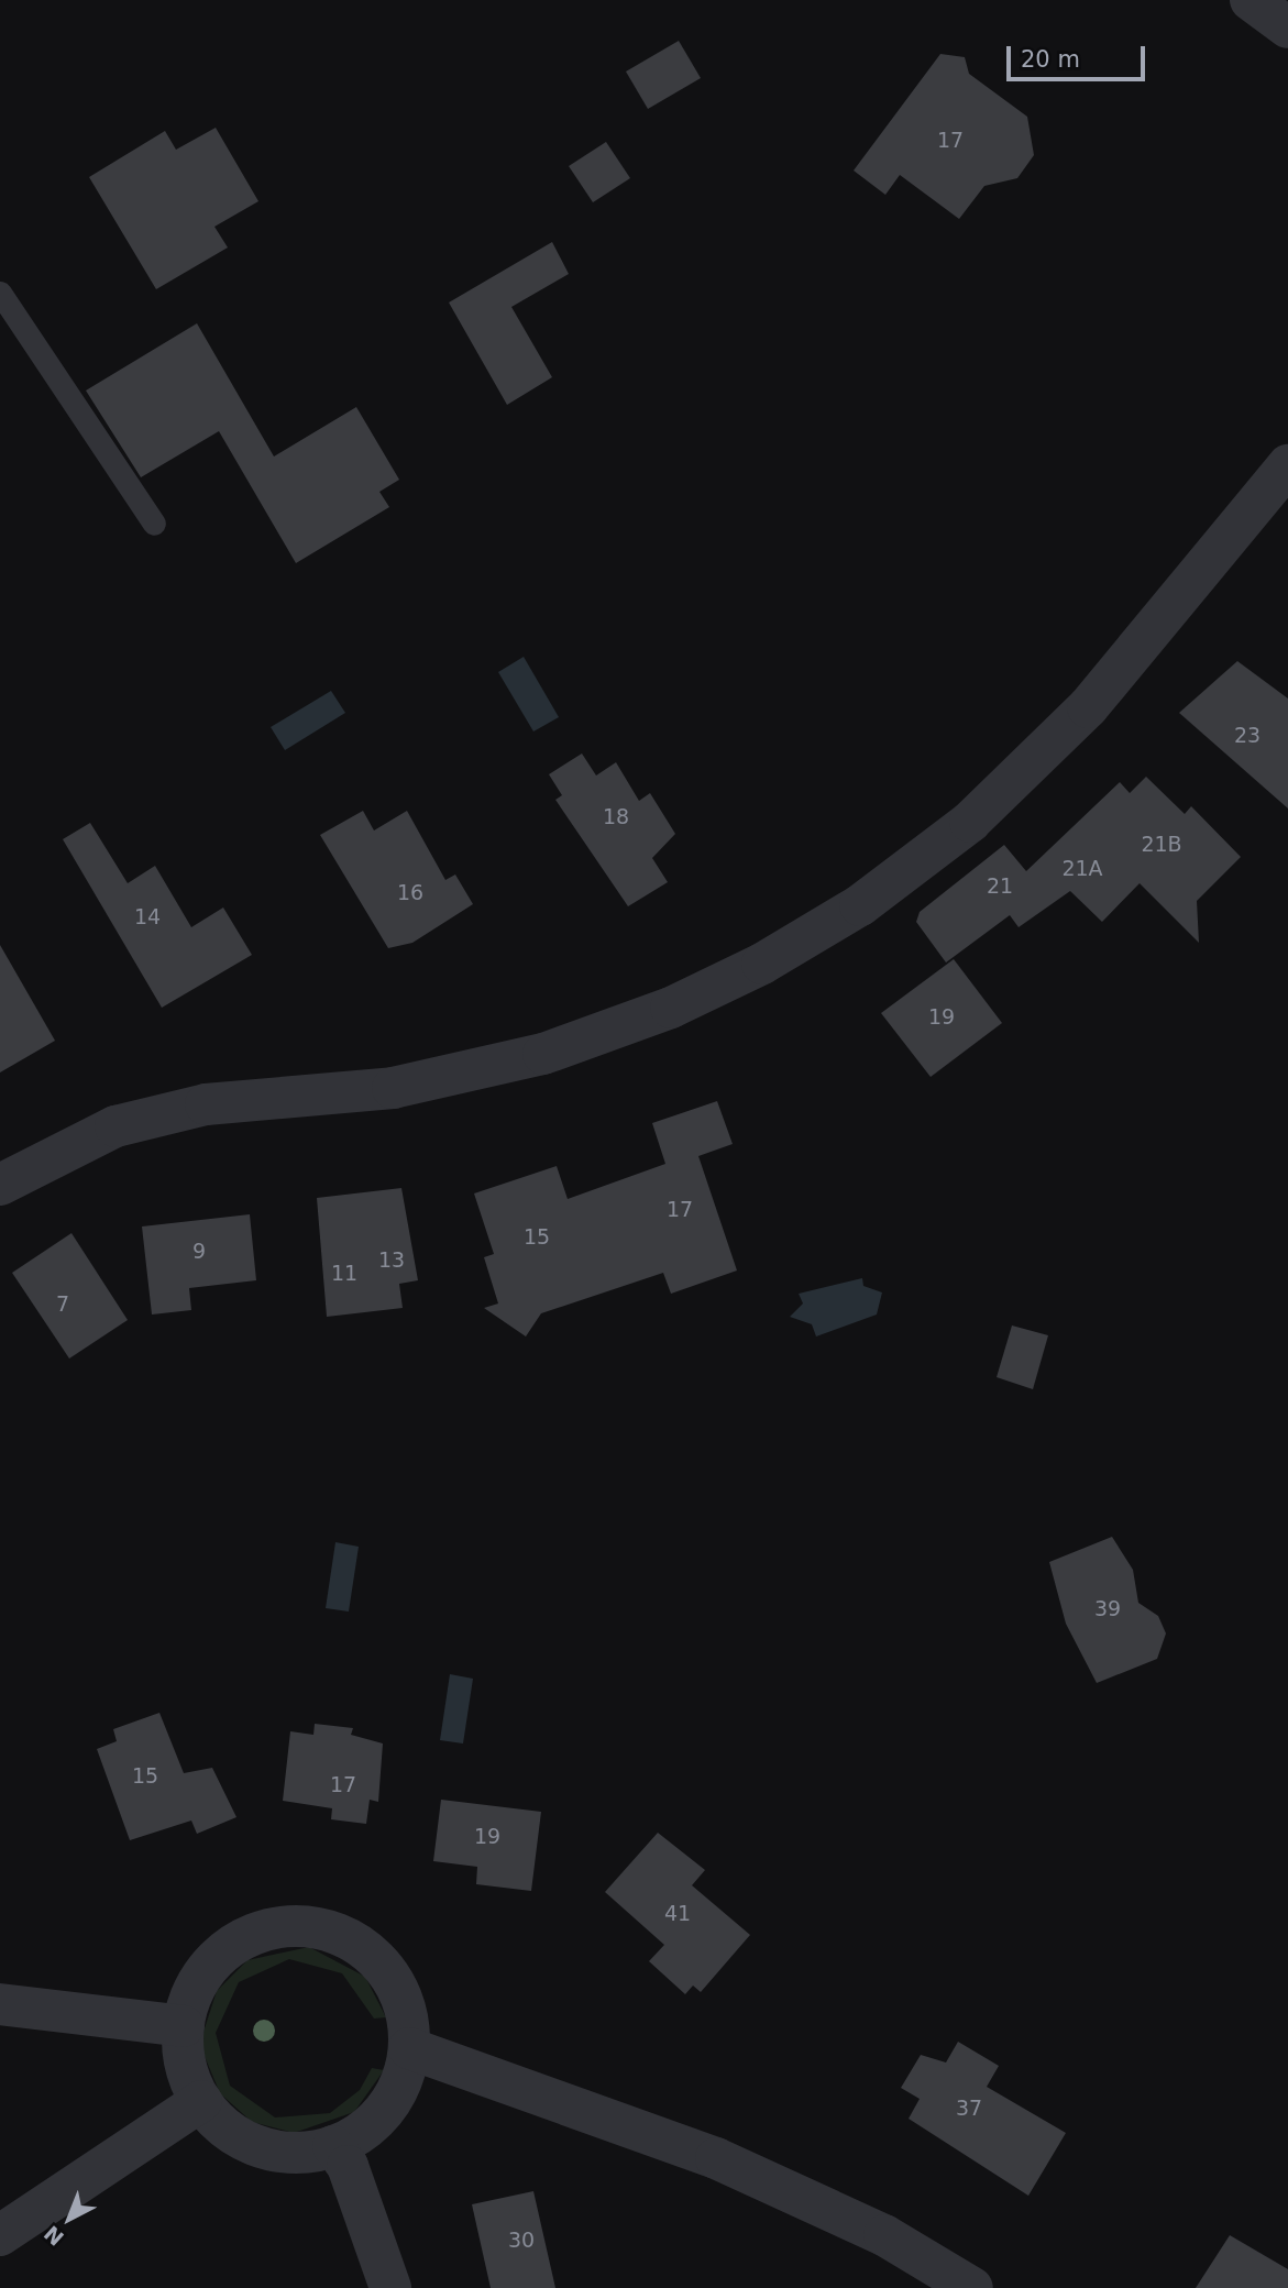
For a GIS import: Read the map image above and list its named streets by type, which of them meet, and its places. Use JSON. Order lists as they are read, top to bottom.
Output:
{
  "house_numbers": [
    "17",
    "23",
    "18",
    "21B",
    "21A",
    "21",
    "16",
    "14",
    "19",
    "17",
    "15",
    "9",
    "13",
    "11",
    "7",
    "39",
    "15",
    "17",
    "19",
    "41",
    "37",
    "30"
  ],
  "scale_bar": "20 m",
  "north": "bottom left"
}
